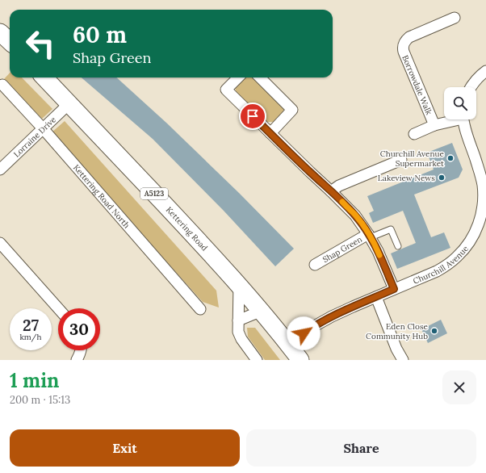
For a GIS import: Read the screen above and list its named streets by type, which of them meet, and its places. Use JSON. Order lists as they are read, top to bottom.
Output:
{
  "streets": {
    "main road": ["A5123", "Kettering Road"],
    "street": [
      "Borrowdale Walk",
      "Lorraine Drive",
      "Kettering Road North",
      "Shap Green",
      "Churchill Avenue"
    ]
  },
  "crossings": [
    ["Lorraine Drive", "Kettering Road North"],
    ["Lorraine Drive", "Kettering Road"],
    ["Kettering Road", "Churchill Avenue"],
    ["Shap Green", "Churchill Avenue"]
  ],
  "places": ["Churchill Avenue Supermarket", "Lakeview News", "Eden Close Community Hub"],
  "page": {
    "turn": ["60 m", "Shap Green"],
    "speed": "27 km/h",
    "limit": "30",
    "heading": ["1 min", "200 m · 15:13"],
    "buttons": ["Exit", "Share"]
  }
}
